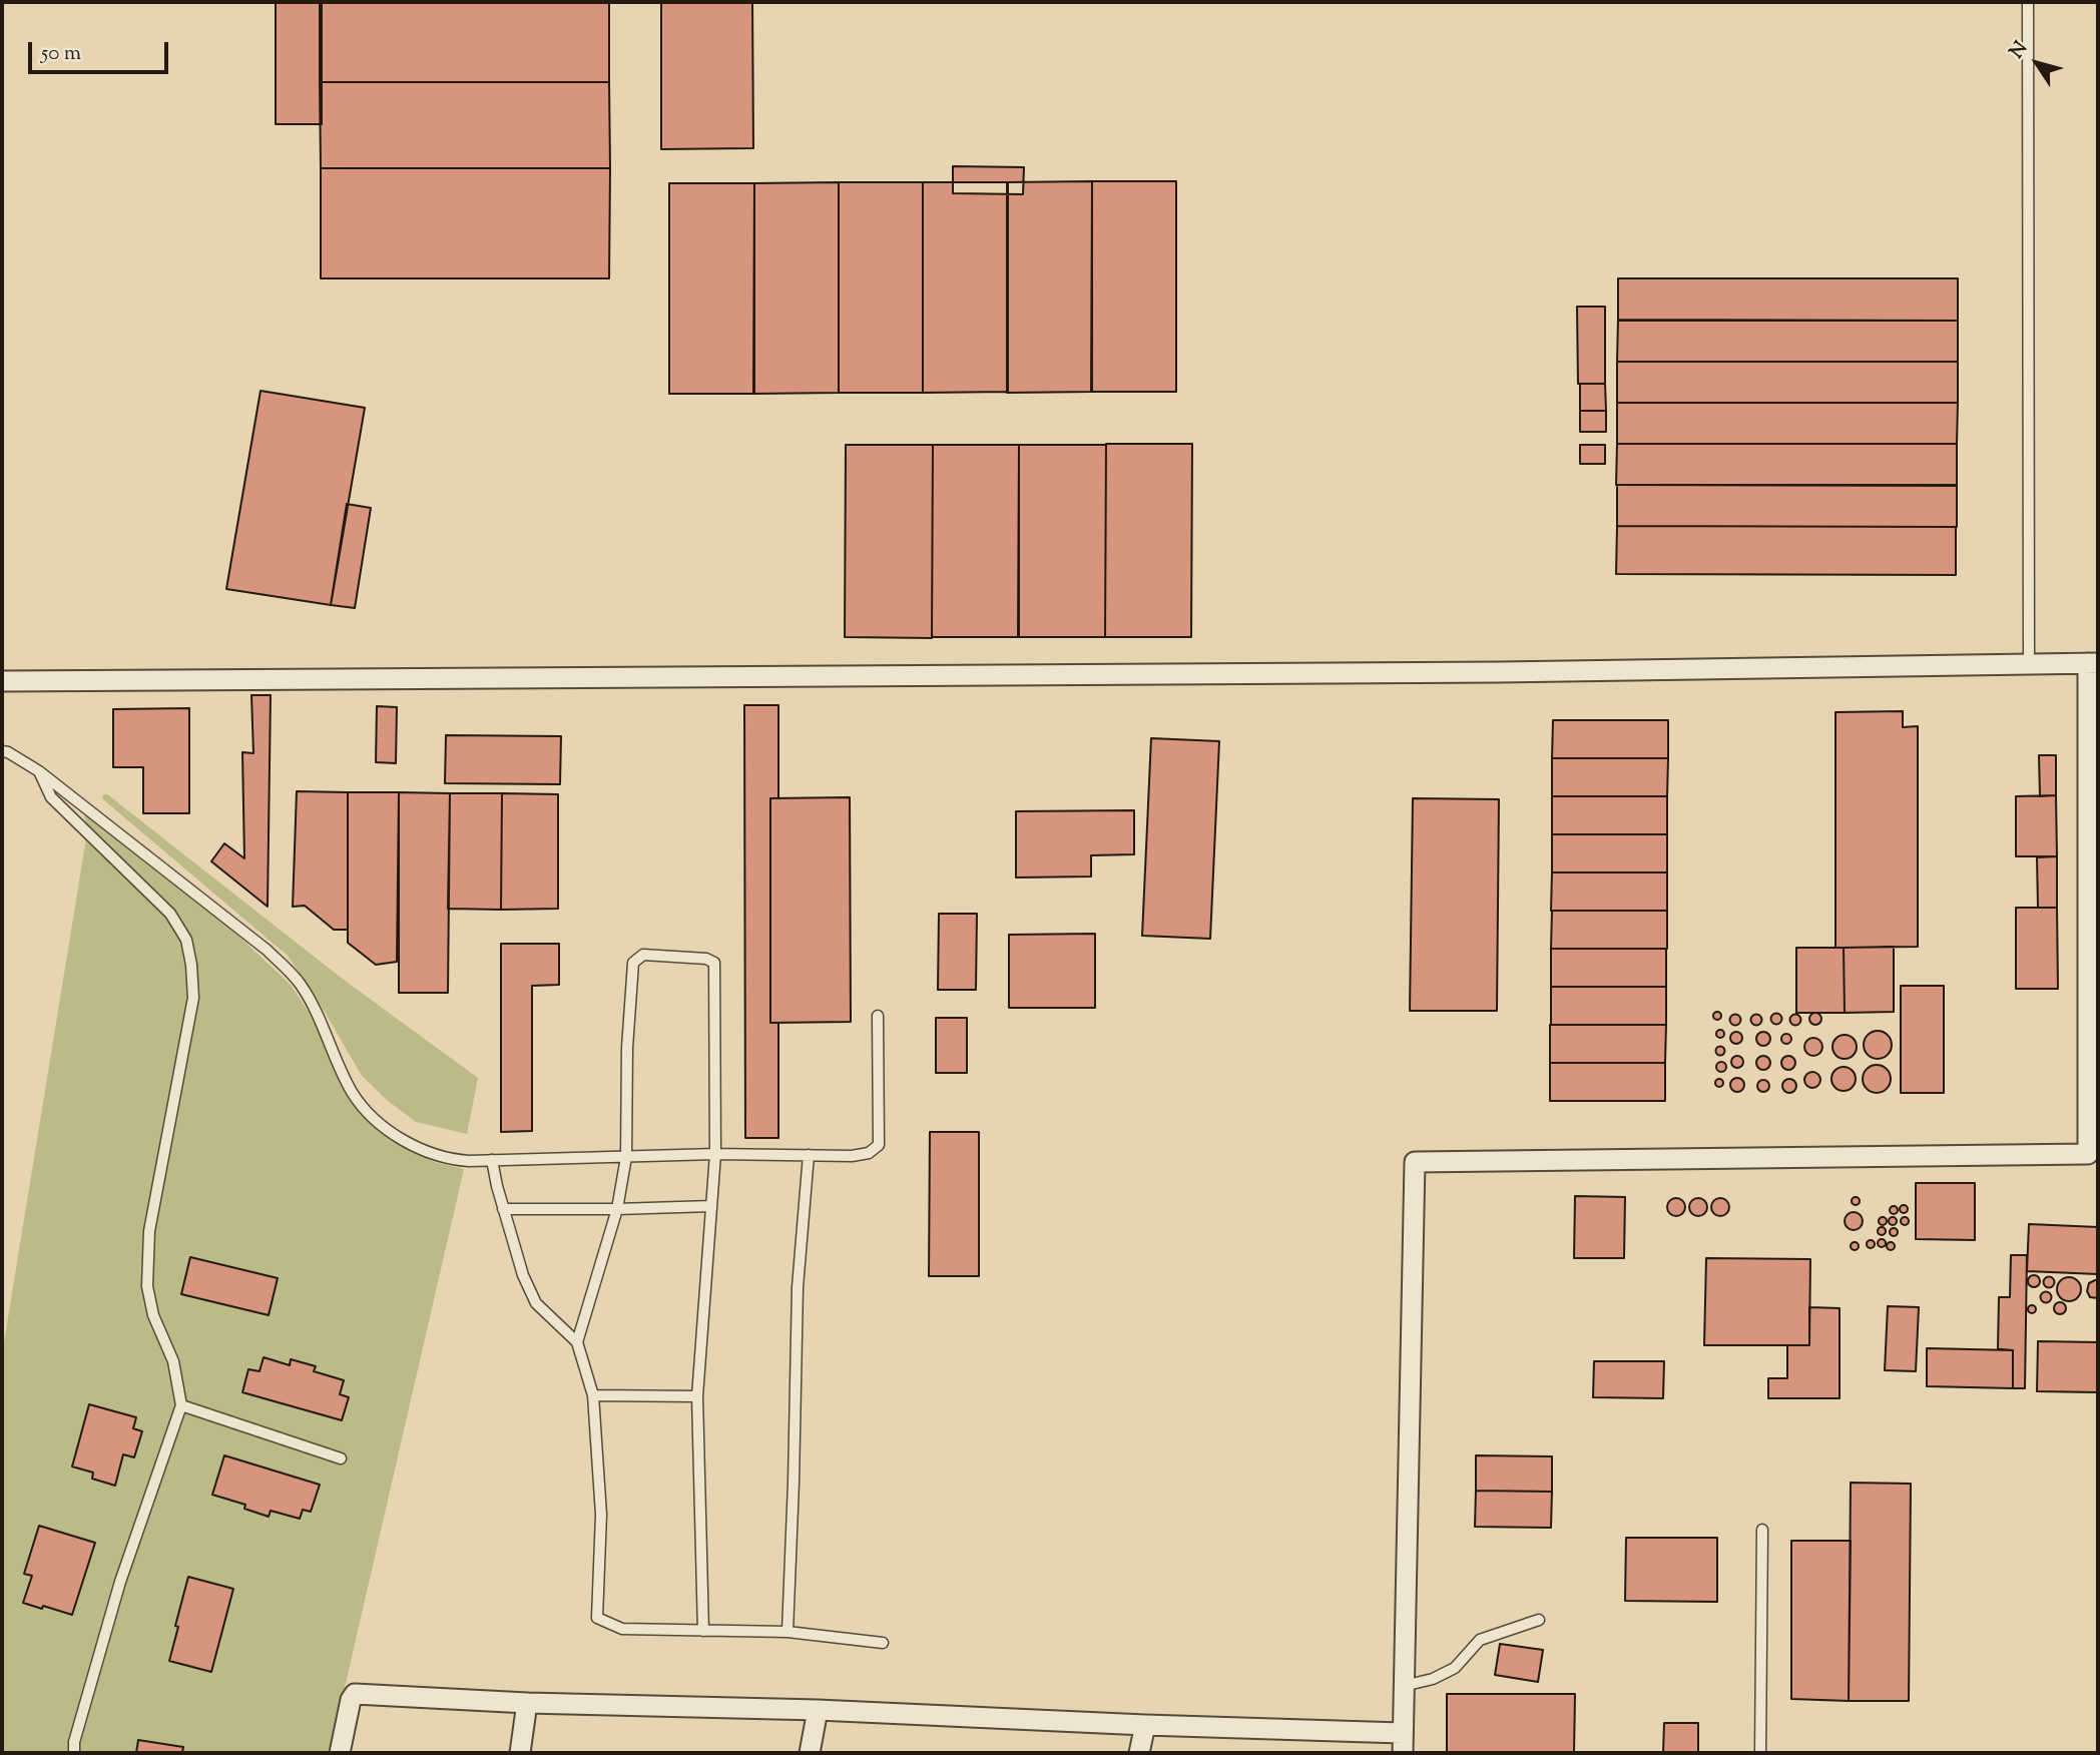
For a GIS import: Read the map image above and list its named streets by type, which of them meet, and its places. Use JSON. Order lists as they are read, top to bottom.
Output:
{
  "scale_bar": "50 m",
  "north": "top left"
}
